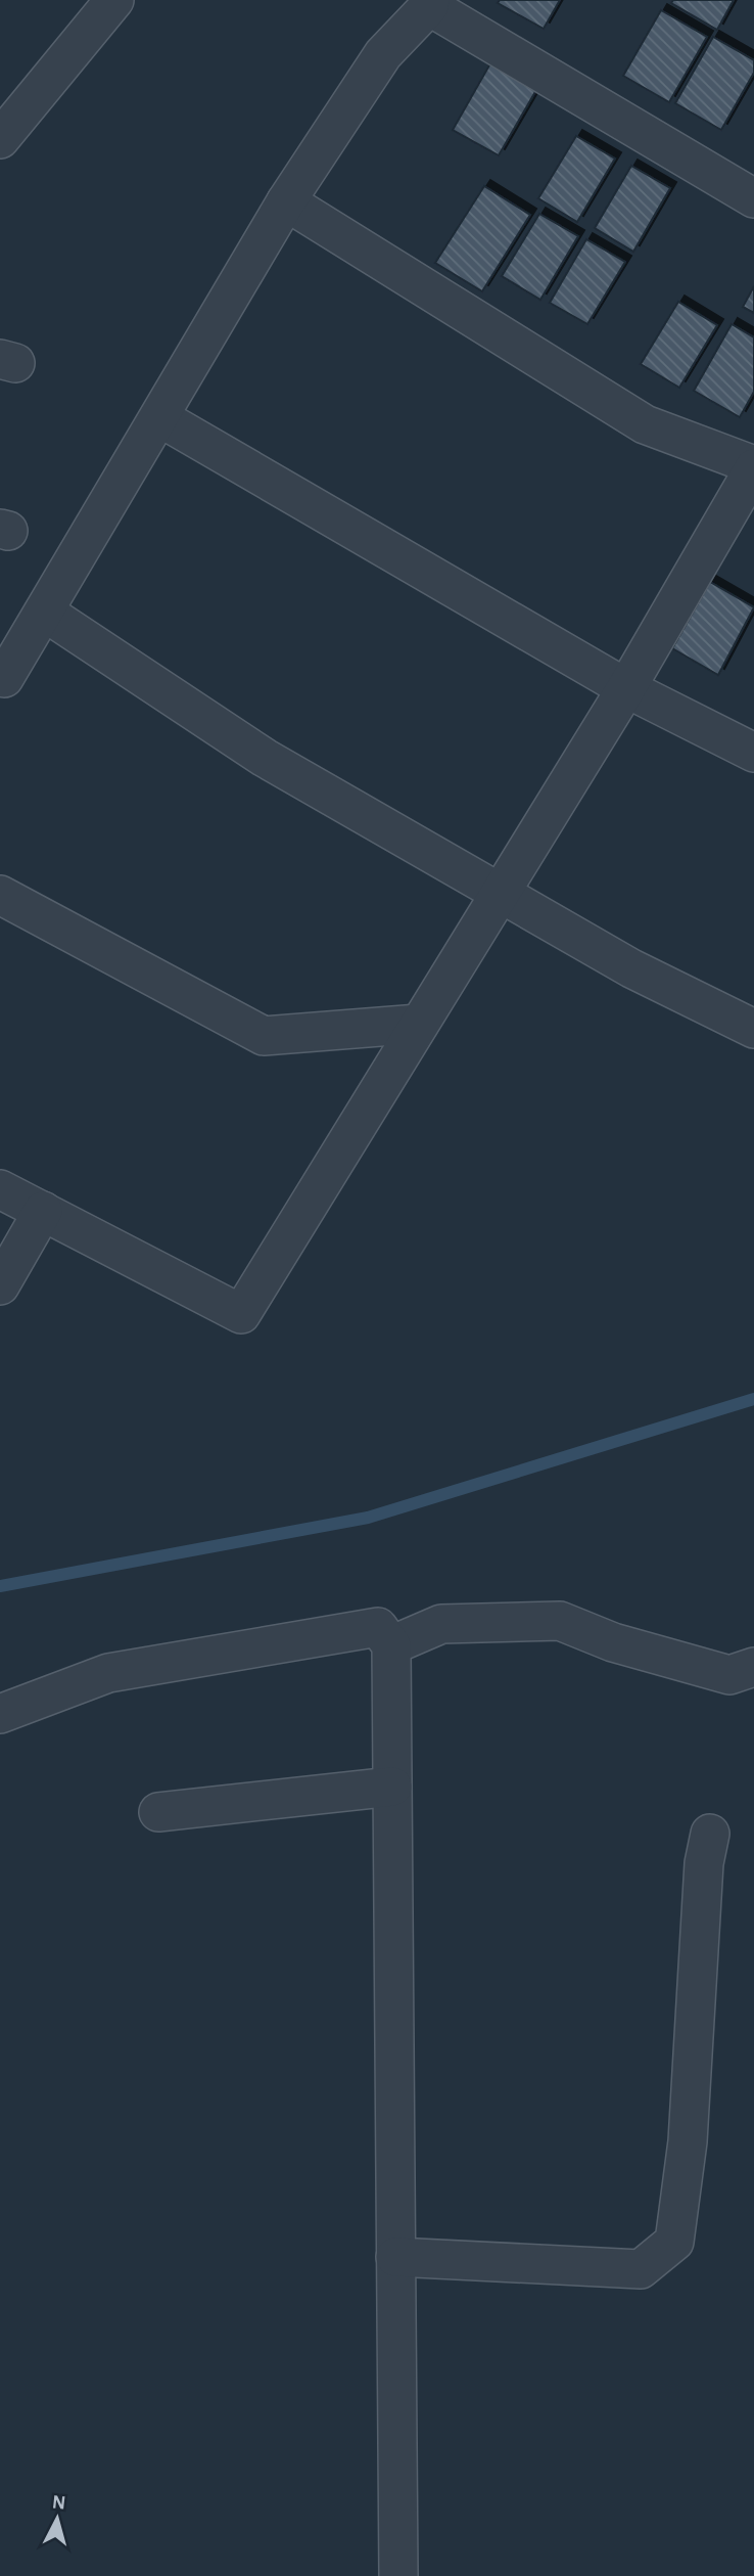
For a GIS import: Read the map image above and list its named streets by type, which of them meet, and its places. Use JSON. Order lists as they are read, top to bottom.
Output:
{
  "north": "top"
}
